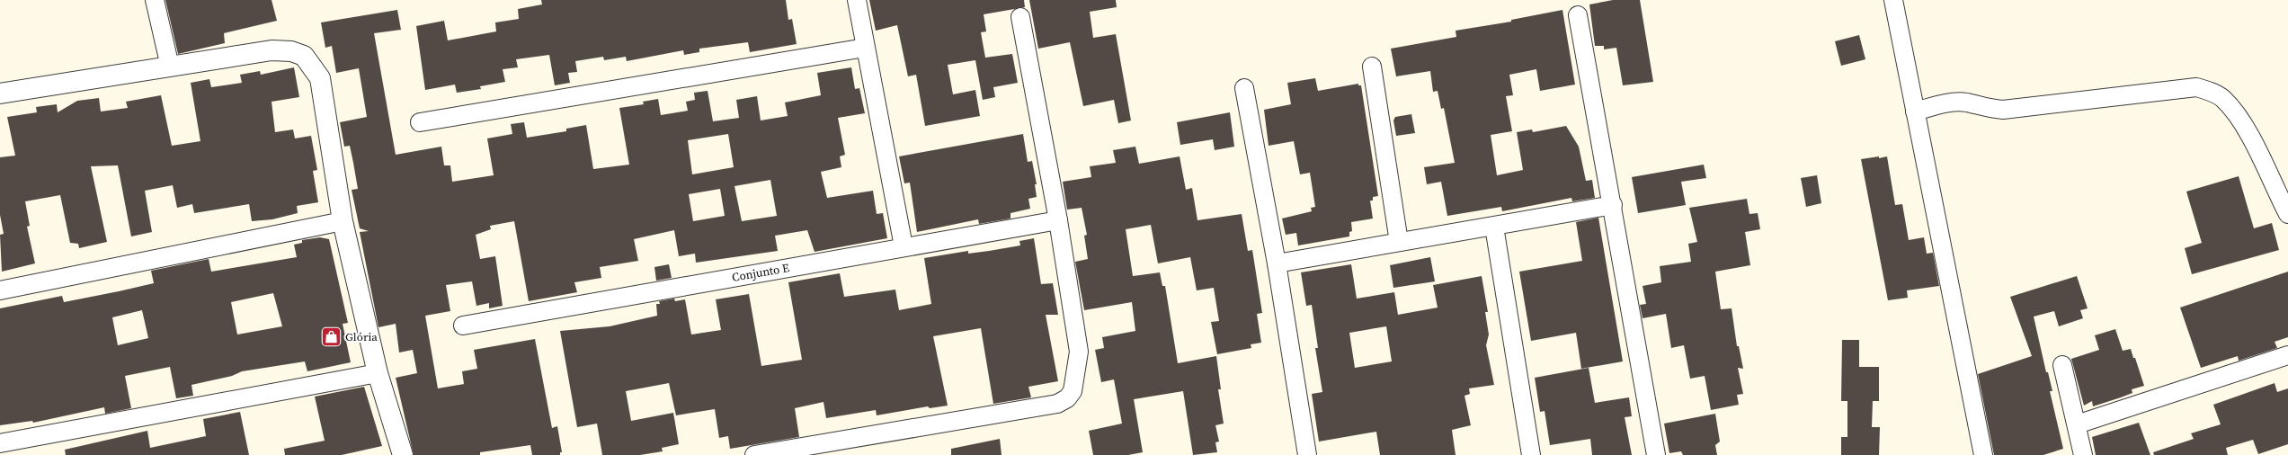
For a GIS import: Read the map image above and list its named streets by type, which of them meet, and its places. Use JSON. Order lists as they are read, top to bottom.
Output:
{
  "streets": {
    "street": ["Conjunto E"]
  },
  "places": {
    "shop": ["Glória"]
  }
}
